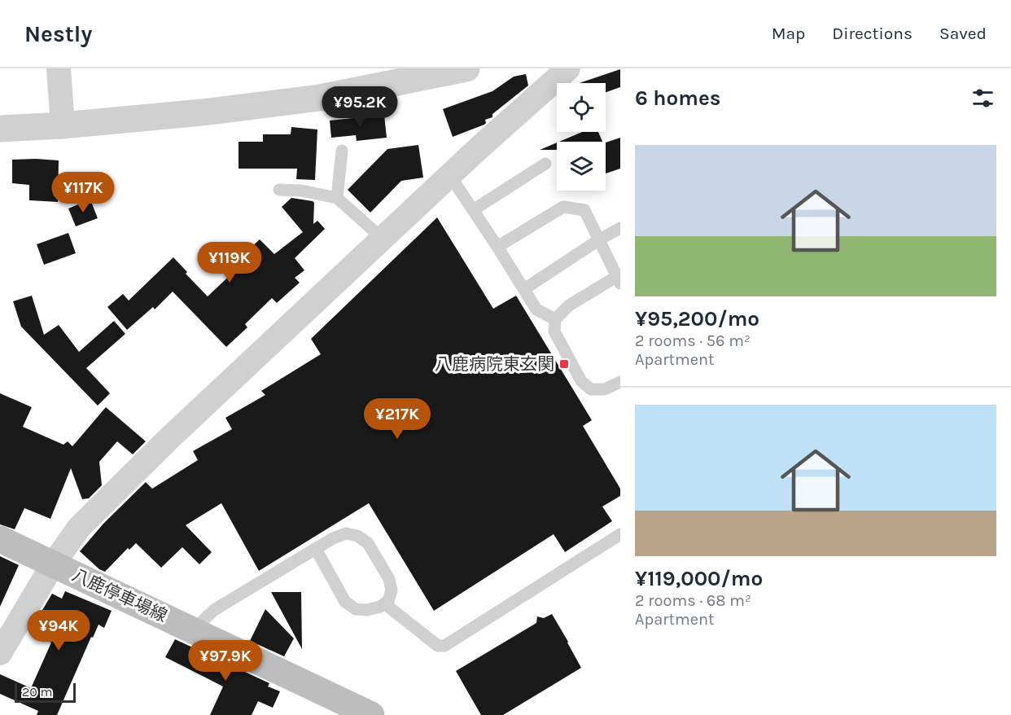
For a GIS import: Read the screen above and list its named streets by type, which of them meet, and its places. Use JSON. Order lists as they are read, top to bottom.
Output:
{
  "streets": {
    "main road": ["八鹿停車場線"]
  },
  "places": {
    "transit": ["八鹿病院東玄関"]
  },
  "scale_bar": "20 m",
  "page": {
    "header": "Nestly",
    "nav": ["Map", "Directions", "Saved"],
    "heading": "6 homes",
    "price": [
      "¥95.2K",
      "¥117K",
      "¥119K",
      "¥217K",
      "¥94K",
      "¥97.9K"
    ],
    "list": [
      {
        "name": "¥95,200/mo",
        "note": "2 rooms · 56 m² · Apartment"
      },
      {
        "name": "¥119,000/mo",
        "note": "2 rooms · 68 m² · Apartment"
      }
    ],
    "scale": "20 m"
  }
}
